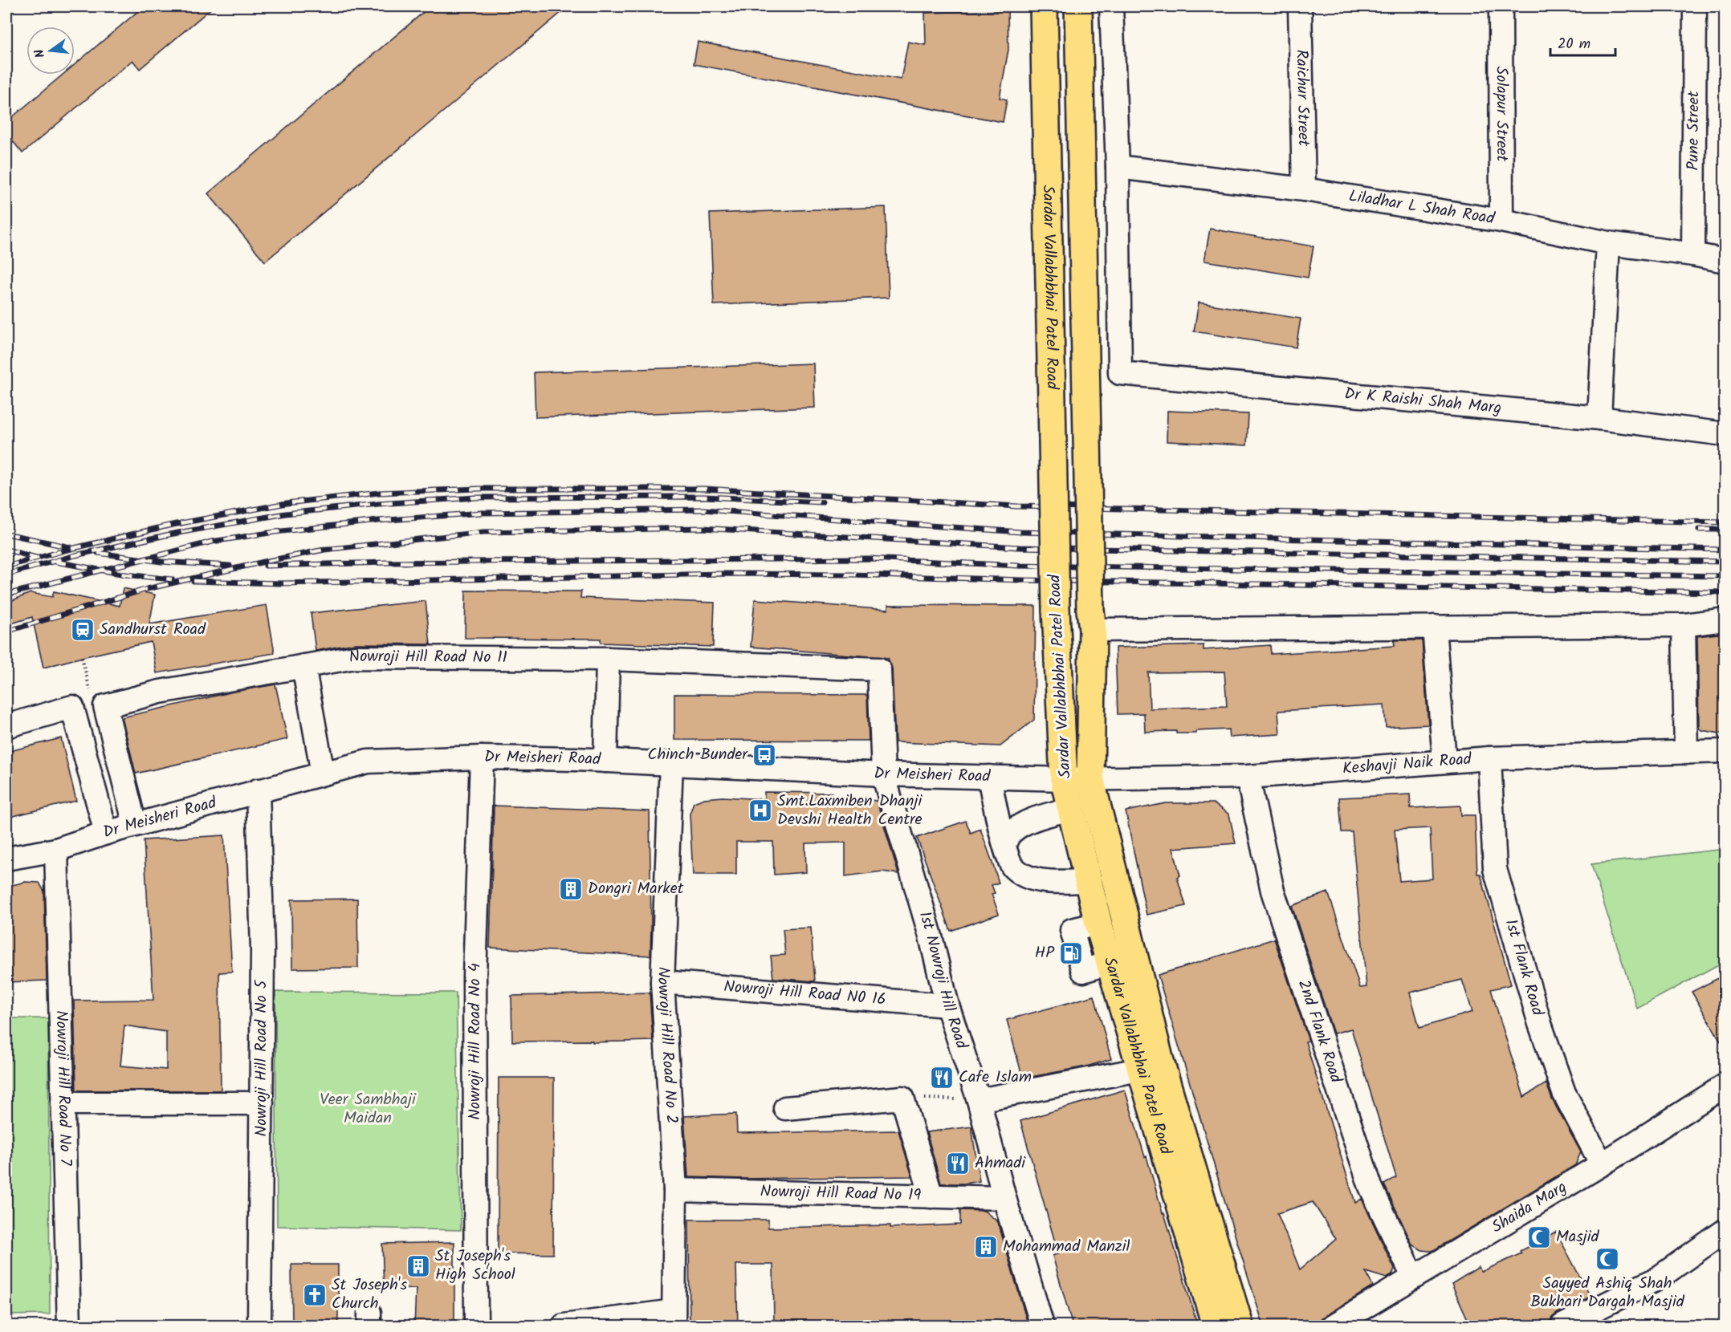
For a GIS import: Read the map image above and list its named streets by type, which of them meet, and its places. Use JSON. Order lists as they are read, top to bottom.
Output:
{
  "streets": {
    "main road": ["Sardar Vallabhbhai Patel Road"],
    "street": [
      "Raichur Street",
      "Solapur Street",
      "Pune Street",
      "Liladhar L Shah Road",
      "Dr K Raishi Shah Marg",
      "Nowroji Hill Road No 11",
      "Dr Meisheri Road",
      "Keshavji Naik Road",
      "1st Flank Road",
      "1st Nowroji Hill Road",
      "Nowroji Hill Road N0 16",
      "2nd Flank Road",
      "Nowroji Hill Road No 4",
      "Nowroji Hill Road No 2",
      "Nowroji Hill Road No 5",
      "Nowroji Hill Road No 7",
      "Nowroji Hill Road No 19",
      "Shaida Marg"
    ]
  },
  "crossings": [
    ["Raichur Street", "Liladhar L Shah Road"],
    ["Solapur Street", "Liladhar L Shah Road"],
    ["Pune Street", "Liladhar L Shah Road"],
    ["Liladhar L Shah Road", "Dr K Raishi Shah Marg"],
    ["Sardar Vallabhbhai Patel Road", "Dr Meisheri Road"],
    ["Sardar Vallabhbhai Patel Road", "Keshavji Naik Road"],
    ["Nowroji Hill Road No 11", "Dr Meisheri Road"],
    ["Nowroji Hill Road No 11", "1st Nowroji Hill Road"],
    ["Dr Meisheri Road", "Keshavji Naik Road"],
    ["Dr Meisheri Road", "1st Nowroji Hill Road"],
    ["Dr Meisheri Road", "Nowroji Hill Road No 4"],
    ["Dr Meisheri Road", "Nowroji Hill Road No 2"],
    ["Dr Meisheri Road", "Nowroji Hill Road No 5"],
    ["Dr Meisheri Road", "Nowroji Hill Road No 7"],
    ["Keshavji Naik Road", "1st Flank Road"],
    ["Keshavji Naik Road", "2nd Flank Road"],
    ["1st Flank Road", "Shaida Marg"],
    ["1st Nowroji Hill Road", "Nowroji Hill Road N0 16"],
    ["1st Nowroji Hill Road", "Nowroji Hill Road No 19"],
    ["Nowroji Hill Road N0 16", "Nowroji Hill Road No 2"],
    ["2nd Flank Road", "Shaida Marg"],
    ["Nowroji Hill Road No 2", "Nowroji Hill Road No 19"]
  ],
  "parks": ["Veer Sambhaji Maidan"],
  "places": {
    "station": ["Sandhurst Road"],
    "bus stop": ["Chinch Bunder"],
    "hospital": ["Smt.Laxmiben Dhanji Devshi Health Centre"],
    "building": ["Dongri Market", "Mohammad Manzil", "St Joseph's High School"],
    "fuel station": ["HP"],
    "restaurant": ["Cafe Islam", "Ahmadi"],
    "mosque": ["Masjid", "Sayyed Ashiq Shah Bukhari Dargah Masjid"],
    "church": ["St Joseph's Church"]
  },
  "scale_bar": "20 m",
  "north": "left"
}
